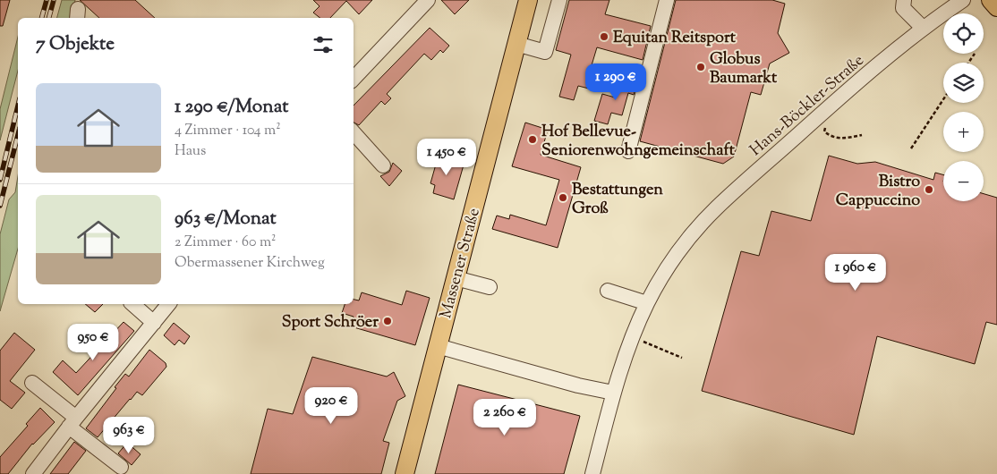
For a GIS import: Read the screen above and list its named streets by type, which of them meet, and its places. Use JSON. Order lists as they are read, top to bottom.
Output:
{
  "streets": {
    "main road": ["Massener Straße"],
    "street": ["Hans-Böckler-Straße"]
  },
  "places": [
    "Equitan Reitsport",
    "Globus Baumarkt",
    "Hof Bellevue- Seniorenwohngemeinschaft",
    "Bistro Cappuccino",
    "Bestattungen Groß",
    "Sport Schröer"
  ],
  "page": {
    "map_buttons": ["+", "−"],
    "heading": "7 Objekte",
    "price": [
      "1 290 €",
      "1 450 €",
      "1 960 €",
      "950 €",
      "920 €",
      "2 260 €",
      "963 €"
    ],
    "list": [
      {
        "name": "1 290 €/Monat",
        "note": "4 Zimmer · 104 m² · Haus"
      },
      {
        "name": "963 €/Monat",
        "note": "2 Zimmer · 60 m² · Obermassener Kirchweg"
      }
    ]
  }
}
